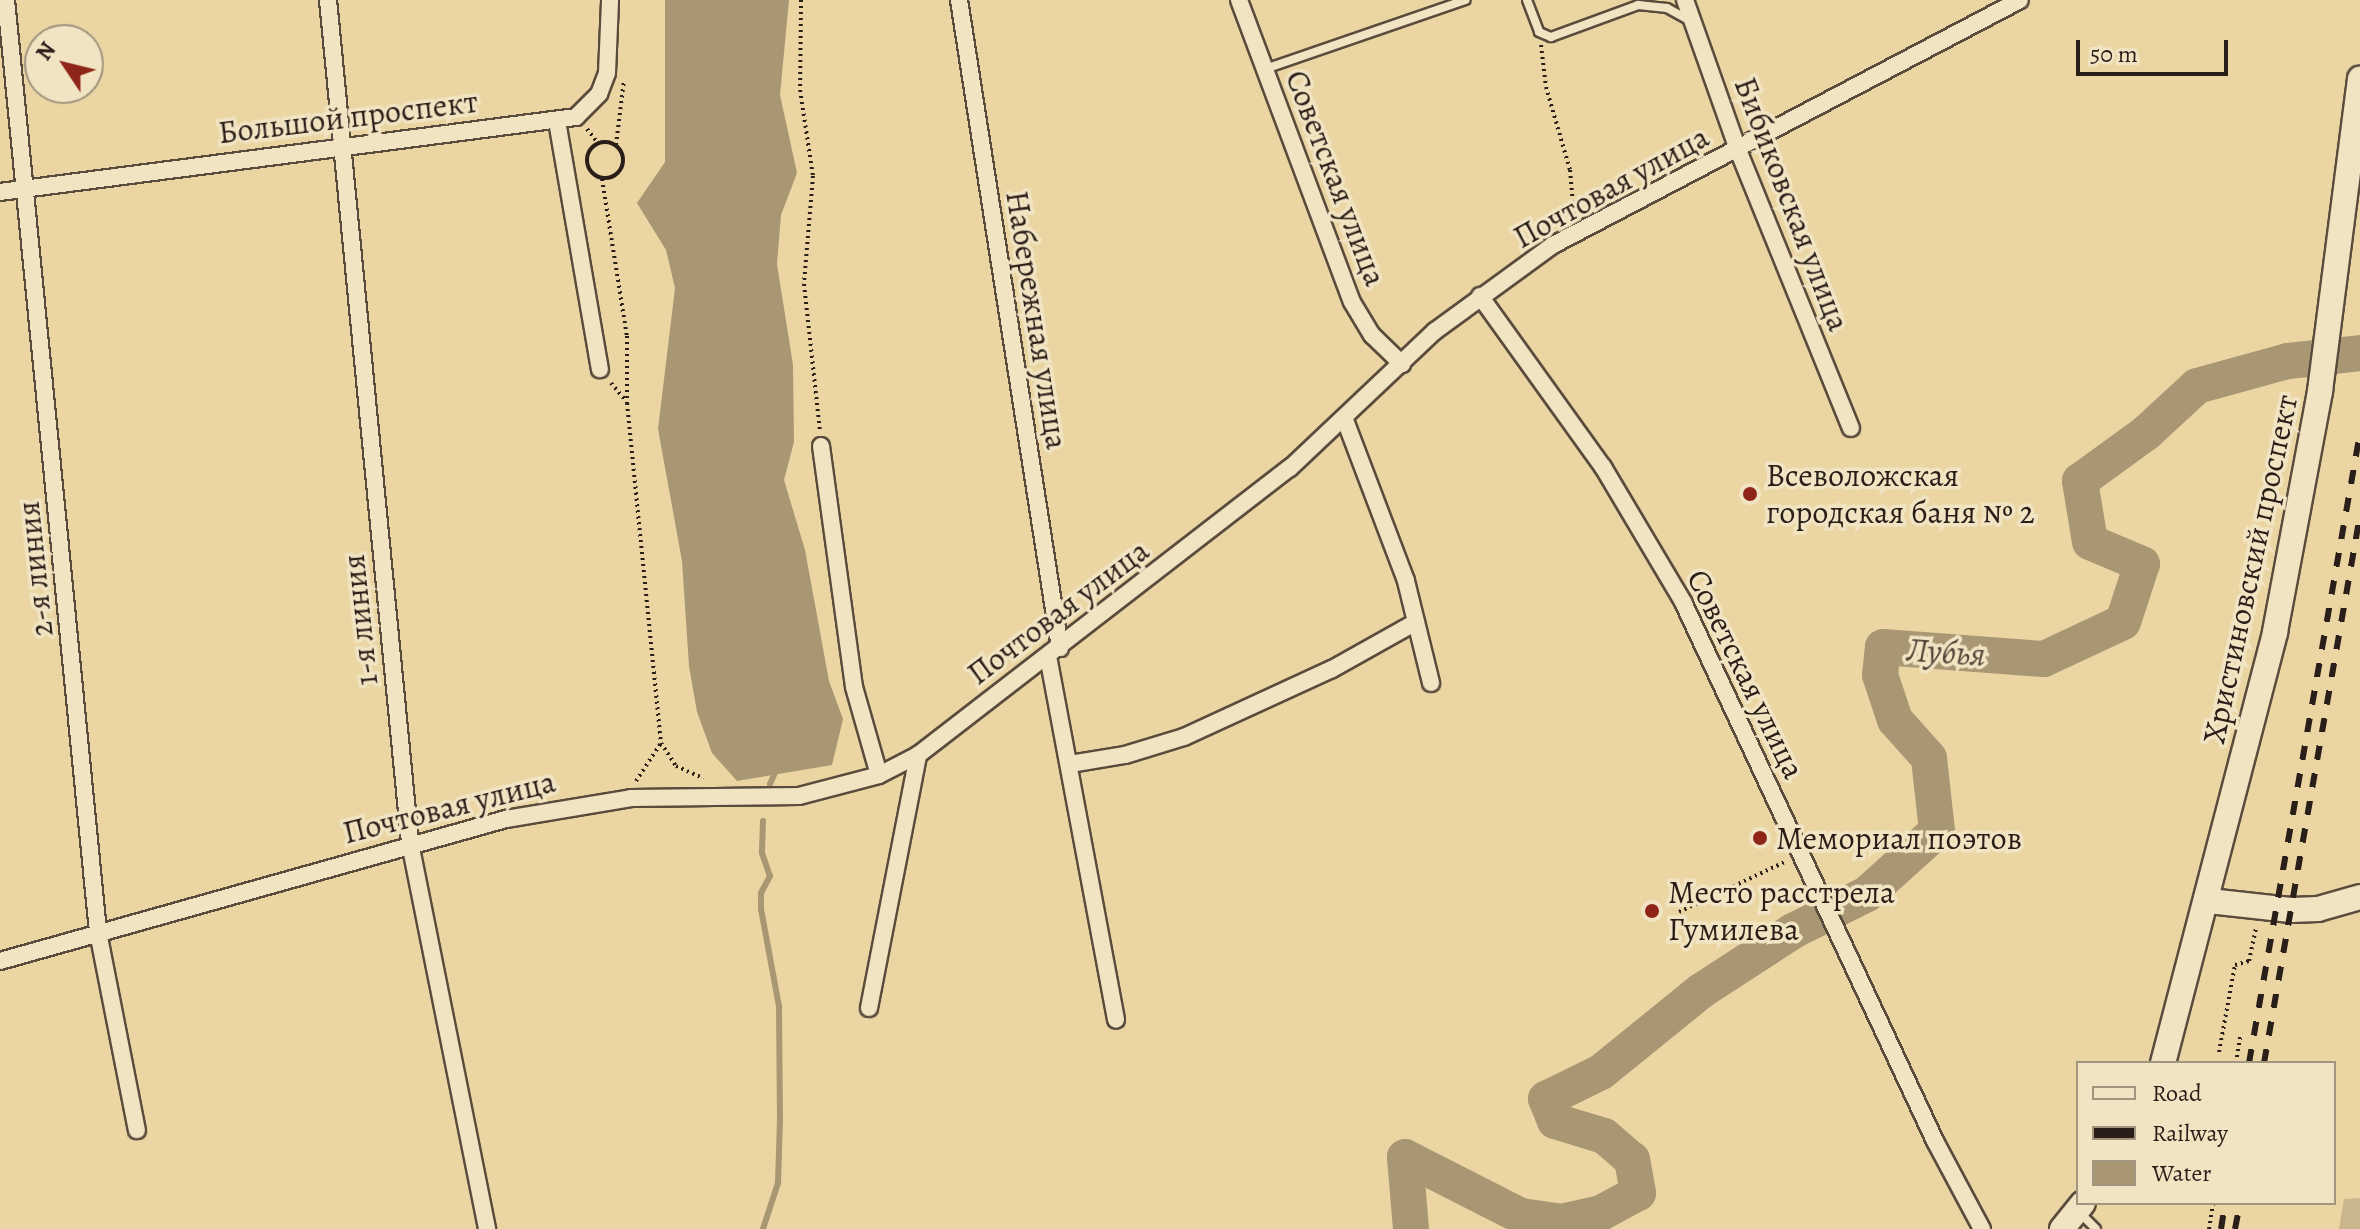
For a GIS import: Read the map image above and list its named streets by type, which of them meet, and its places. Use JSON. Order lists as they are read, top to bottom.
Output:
{
  "streets": {
    "street": [
      "Большой проспект",
      "Советская улица",
      "Почтовая улица",
      "Бибиковская улица",
      "Набережная улица",
      "2-я линия",
      "Христиновский проспект",
      "1-я линия"
    ]
  },
  "crossings": [
    ["Большой проспект", "2-я линия"],
    ["Большой проспект", "1-я линия"],
    ["Советская улица", "Почтовая улица"],
    ["Почтовая улица", "Бибиковская улица"],
    ["Почтовая улица", "Набережная улица"],
    ["Почтовая улица", "2-я линия"],
    ["Почтовая улица", "1-я линия"]
  ],
  "water": ["Лубья"],
  "places": ["Всеволожская городская баня № 2", "Мемориал поэтов", "Место расстрела Гумилева"],
  "legend": ["Road", "Railway", "Water"],
  "scale_bar": "50 m",
  "north": "top left"
}
